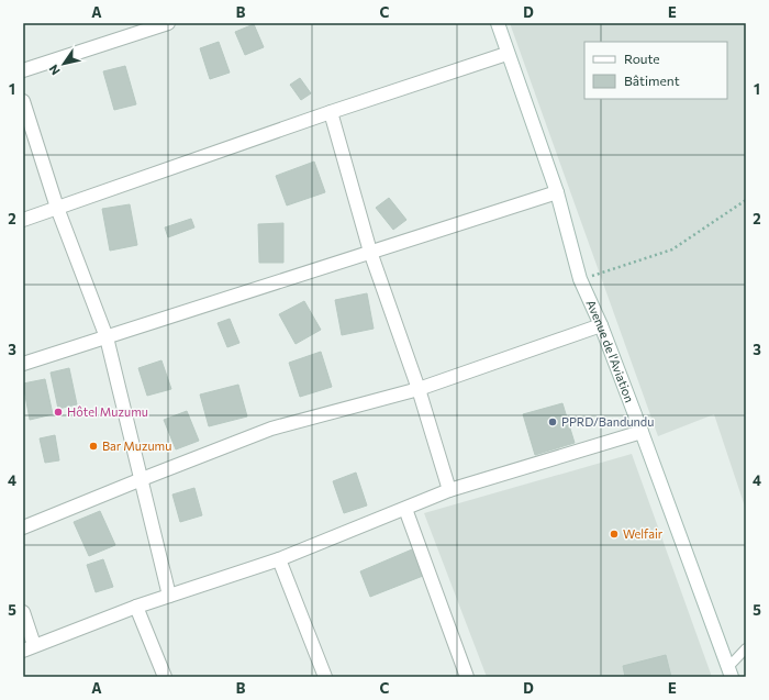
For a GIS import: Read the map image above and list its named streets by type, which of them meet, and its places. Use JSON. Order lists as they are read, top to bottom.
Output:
{
  "streets": {
    "street": ["Avenue de l'Aviation"]
  },
  "places": [
    "Hôtel Muzumu",
    "PPRD/Bandundu",
    "Bar Muzumu",
    "Welfair"
  ],
  "legend": ["Route", "Bâtiment"],
  "north": "bottom left",
  "grid": {
    "columns": [
      "A",
      "B",
      "C",
      "D",
      "E"
    ],
    "rows": [
      "1",
      "2",
      "3",
      "4",
      "5"
    ]
  }
}
